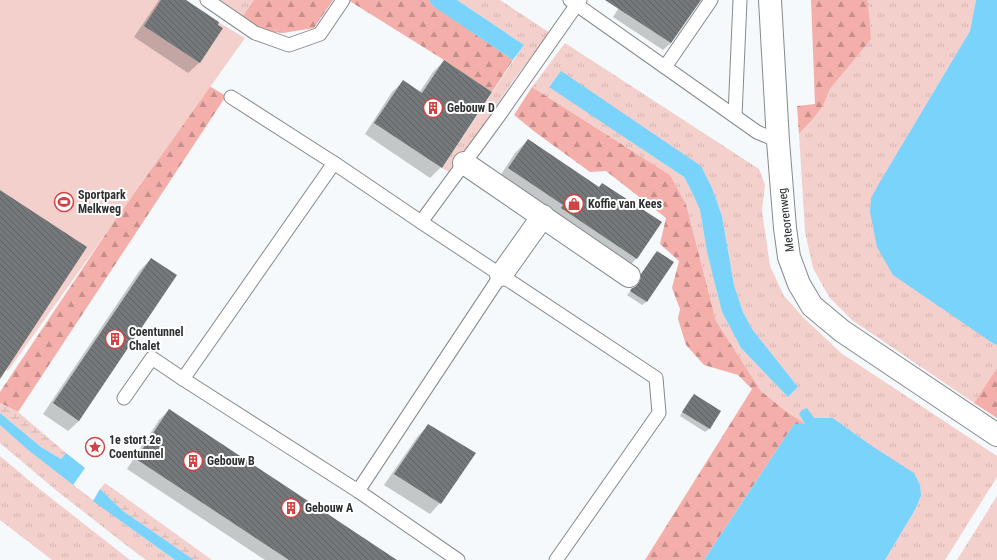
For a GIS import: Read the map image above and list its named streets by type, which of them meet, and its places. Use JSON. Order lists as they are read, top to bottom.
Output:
{
  "streets": {
    "street": ["Meteorenweg"]
  },
  "places": {
    "building": [
      "Gebouw D",
      "Coentunnel Chalet",
      "Gebouw B",
      "Gebouw A"
    ],
    "sports": ["Sportpark Melkweg"],
    "shop": ["Koffie van Kees"],
    "place": ["1e stort 2e Coentunnel"]
  }
}
